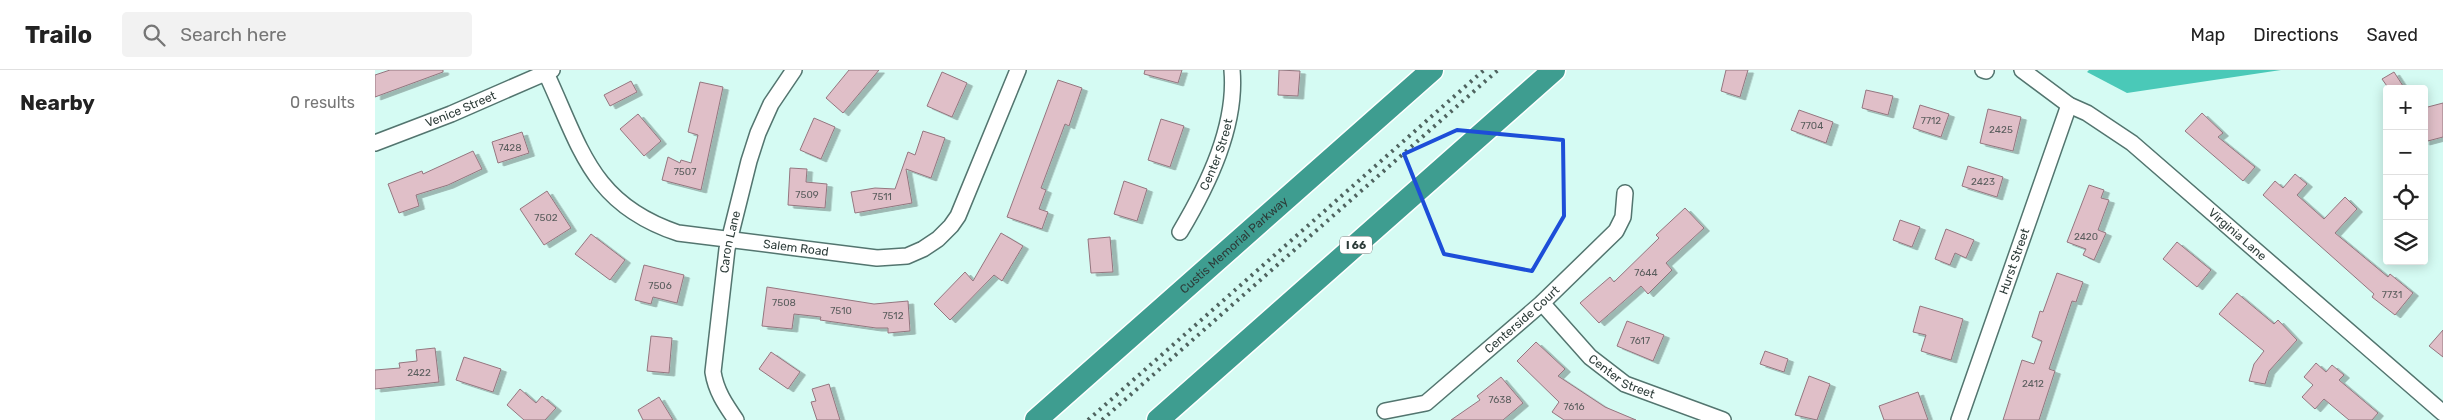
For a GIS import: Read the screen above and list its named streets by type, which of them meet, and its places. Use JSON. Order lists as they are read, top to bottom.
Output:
{
  "streets": {
    "highway": ["Custis Memorial Parkway", "I 66"],
    "street": [
      "Venice Street",
      "Center Street",
      "Virginia Lane",
      "Caron Lane",
      "Salem Road",
      "Hurst Street",
      "Centerside Court"
    ]
  },
  "crossings": [
    ["Venice Street", "Salem Road"],
    ["Center Street", "Centerside Court"],
    ["Virginia Lane", "Hurst Street"],
    ["Caron Lane", "Salem Road"]
  ],
  "house_numbers": [
    "7712",
    "7704",
    "2425",
    "7428",
    "7507",
    "2423",
    "7509",
    "7511",
    "7502",
    "2420",
    "7644",
    "7506",
    "7731",
    "7508",
    "7510",
    "7512",
    "7617",
    "2422",
    "2412",
    "7638",
    "7616"
  ],
  "page": {
    "header": "Trailo",
    "search": "Search here",
    "nav": ["Map", "Directions", "Saved"],
    "heading": ["Nearby", "0 results"],
    "map_buttons": ["+", "−"]
  }
}
